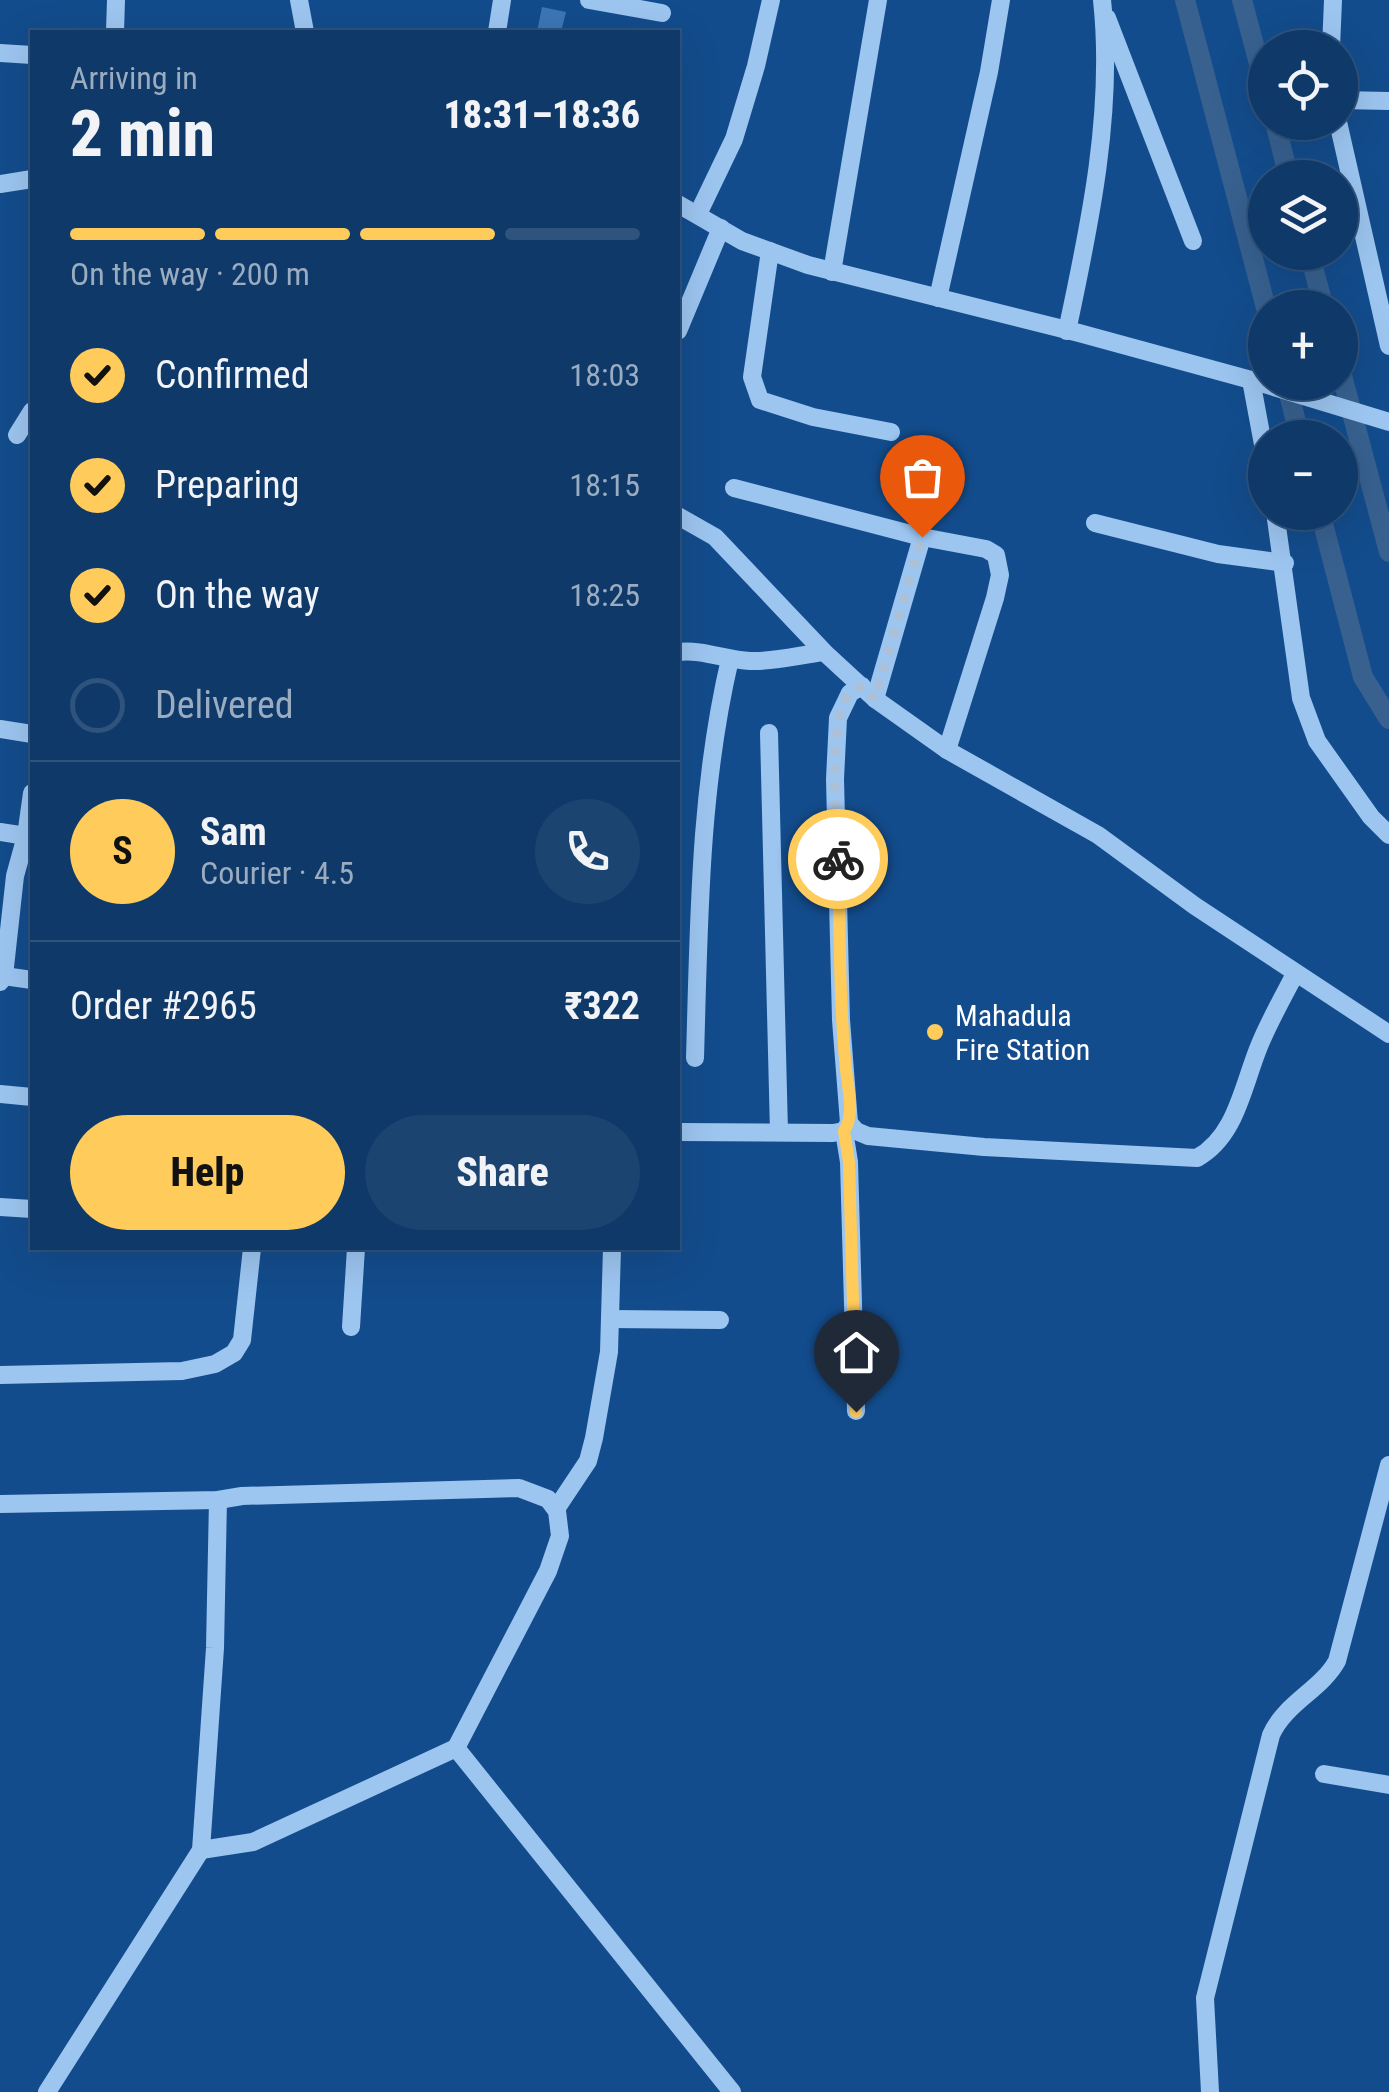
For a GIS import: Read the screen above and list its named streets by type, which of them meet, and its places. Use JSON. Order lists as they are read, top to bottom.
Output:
{
  "places": ["Mahadula Fire Station"],
  "page": {
    "map_buttons": ["+", "−"],
    "heading": ["2 min", "Arriving in", "18:31–18:36"],
    "panel": [
      "Sam",
      "Courier · 4.5",
      "Order #2965",
      "₹322"
    ],
    "bar": "On the way · 200 m",
    "list": [
      ["Confirmed", "18:03"],
      ["Preparing", "18:15"],
      ["On the way", "18:25"],
      "Delivered"
    ],
    "round": "S",
    "buttons": ["Help", "Share"]
  }
}
